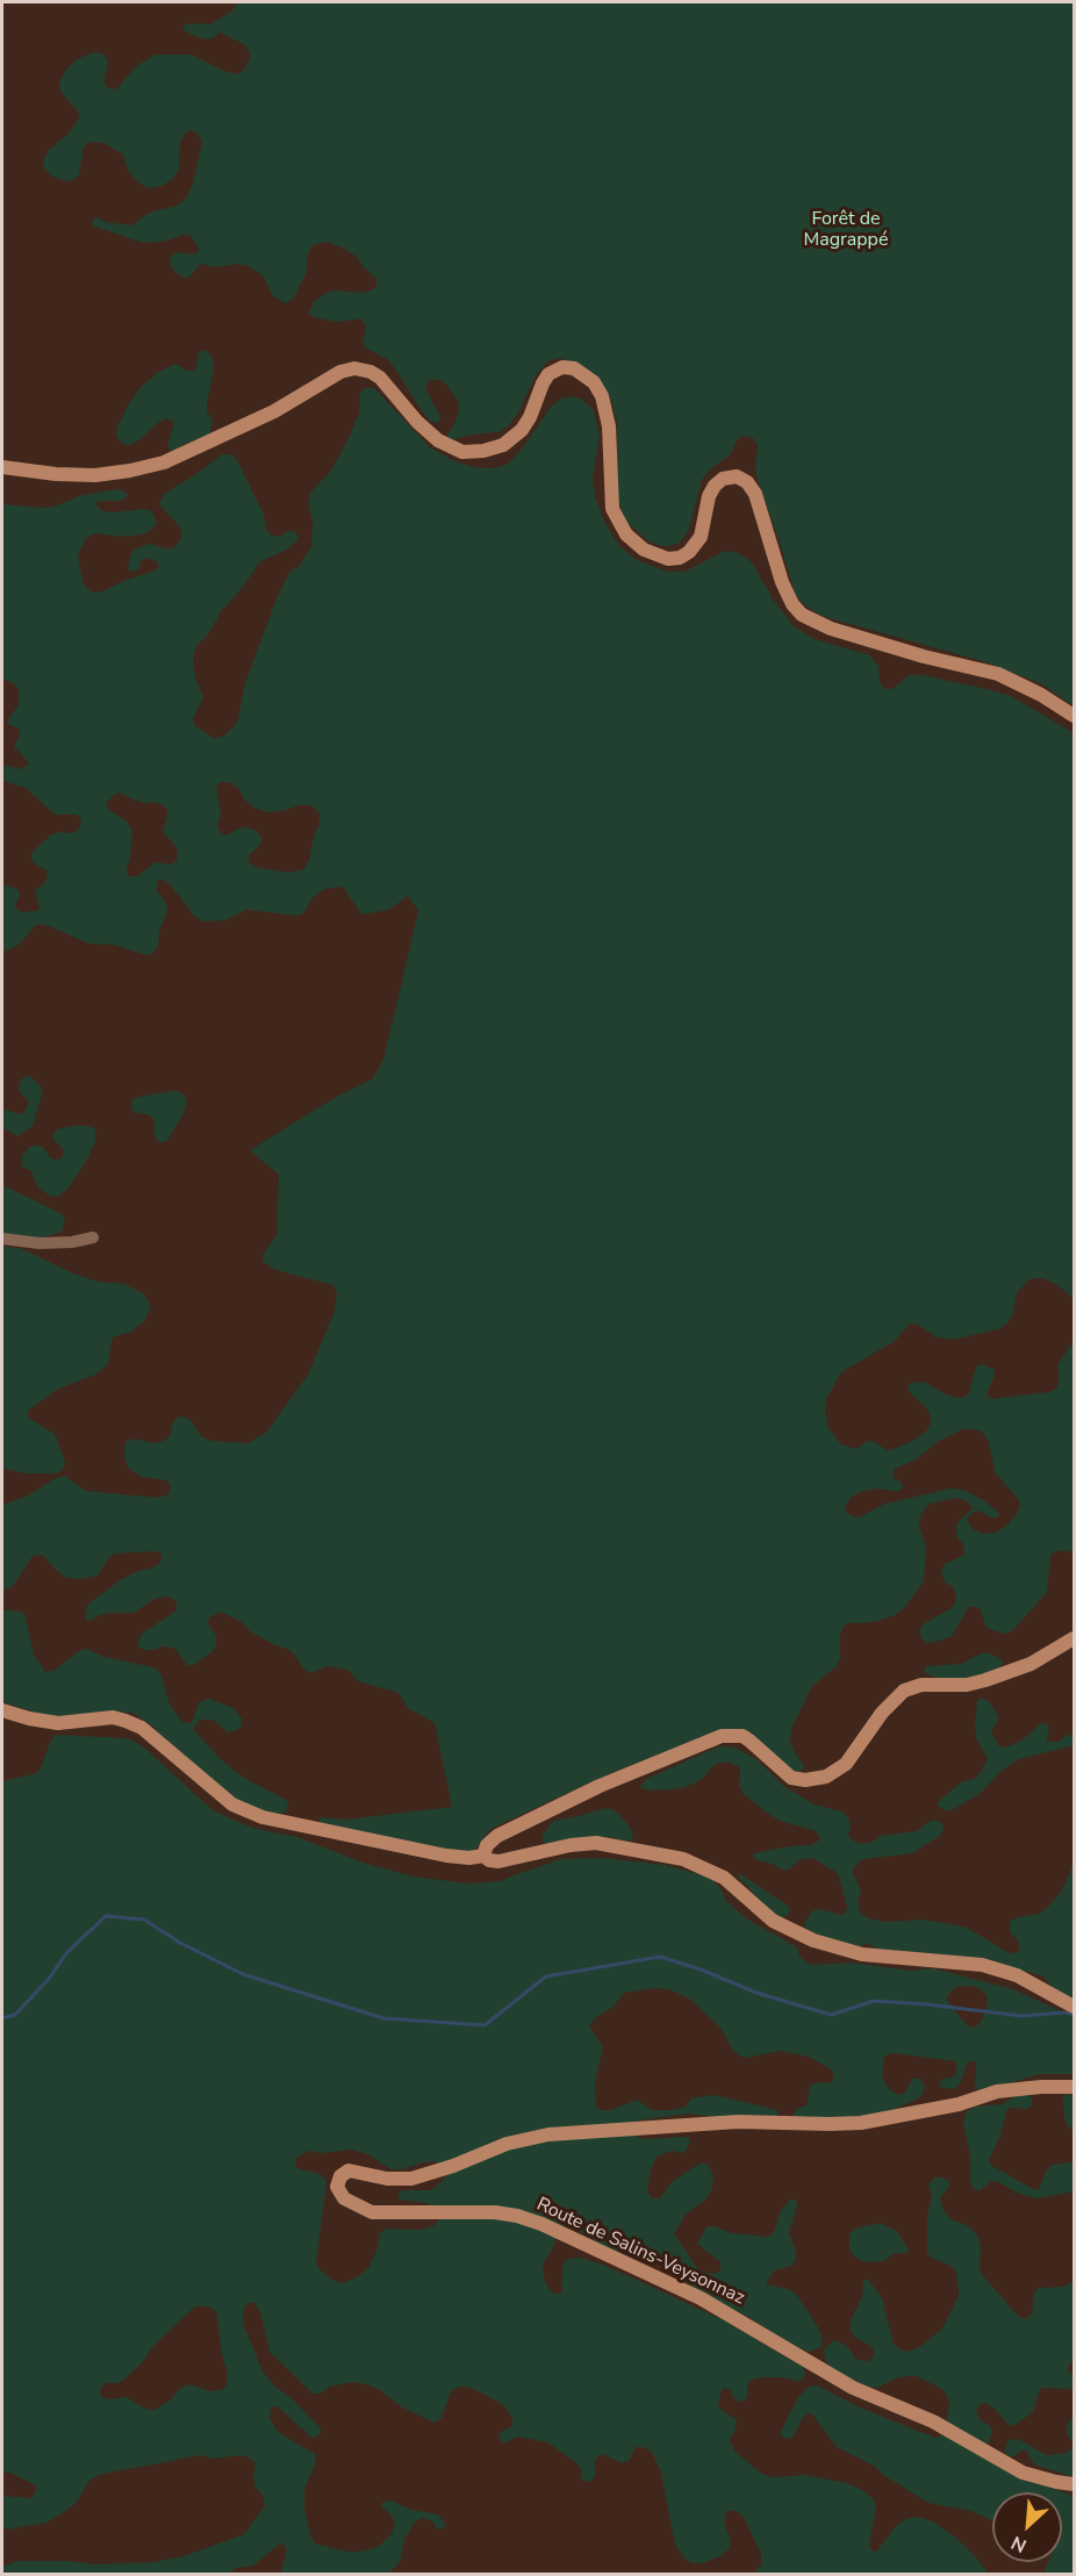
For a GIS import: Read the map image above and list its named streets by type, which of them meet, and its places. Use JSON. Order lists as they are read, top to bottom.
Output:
{
  "streets": {
    "street": ["Route de Salins-Veysonnaz"]
  },
  "parks": ["Forêt de Magrappé"],
  "north": "bottom left"
}
